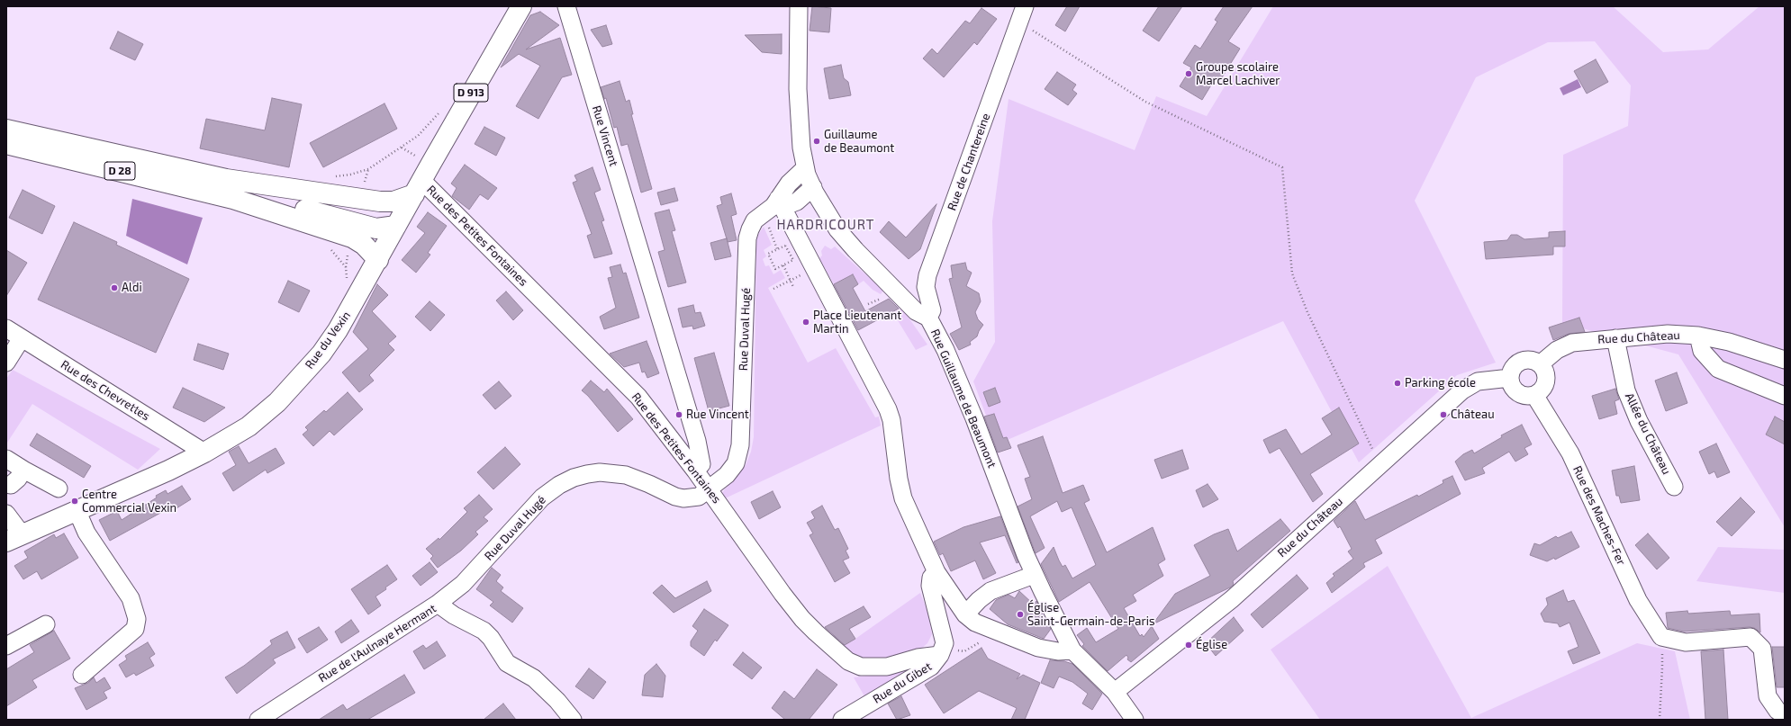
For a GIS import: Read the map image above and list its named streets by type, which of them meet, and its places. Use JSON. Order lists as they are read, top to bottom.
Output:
{
  "streets": {
    "main road": ["D 913", "D 28", "Rue du Vexin"],
    "street": [
      "Rue Vincent",
      "Rue de Chantereine",
      "Rue des Petites Fontaines",
      "Rue Duval Hugé",
      "Rue du Château",
      "Rue des Chevrettes",
      "Rue Guillaume de Beaumont",
      "Allée du Château",
      "Rue des Maches-Fer",
      "Rue de l'Aulnaye Hermant",
      "Rue du Gibet"
    ]
  },
  "crossings": [
    ["Rue Vincent", "Rue des Petites Fontaines"],
    ["Rue de Chantereine", "Rue Guillaume de Beaumont"],
    ["D 28", "Rue des Petites Fontaines"],
    ["D 28", "Rue du Vexin"],
    ["Rue des Petites Fontaines", "Rue Duval Hugé"],
    ["Rue des Petites Fontaines", "Rue du Vexin"],
    ["Rue des Petites Fontaines", "Rue du Gibet"],
    ["Rue Duval Hugé", "Rue Guillaume de Beaumont"],
    ["Rue Duval Hugé", "Rue de l'Aulnaye Hermant"],
    ["Rue du Château", "Rue Guillaume de Beaumont"],
    ["Rue du Château", "Allée du Château"],
    ["Rue du Château", "Rue des Maches-Fer"],
    ["Rue du Vexin", "Rue des Chevrettes"]
  ],
  "districts": ["HARDRICOURT"],
  "places": [
    "Groupe scolaire Marcel Lachiver",
    "Guillaume de Beaumont",
    "Aldi",
    "Place Lieutenant Martin",
    "Parking école",
    "Rue Vincent",
    "Château",
    "Centre Commercial Vexin",
    "Église Saint-Germain-de-Paris",
    "Église"
  ]
}
